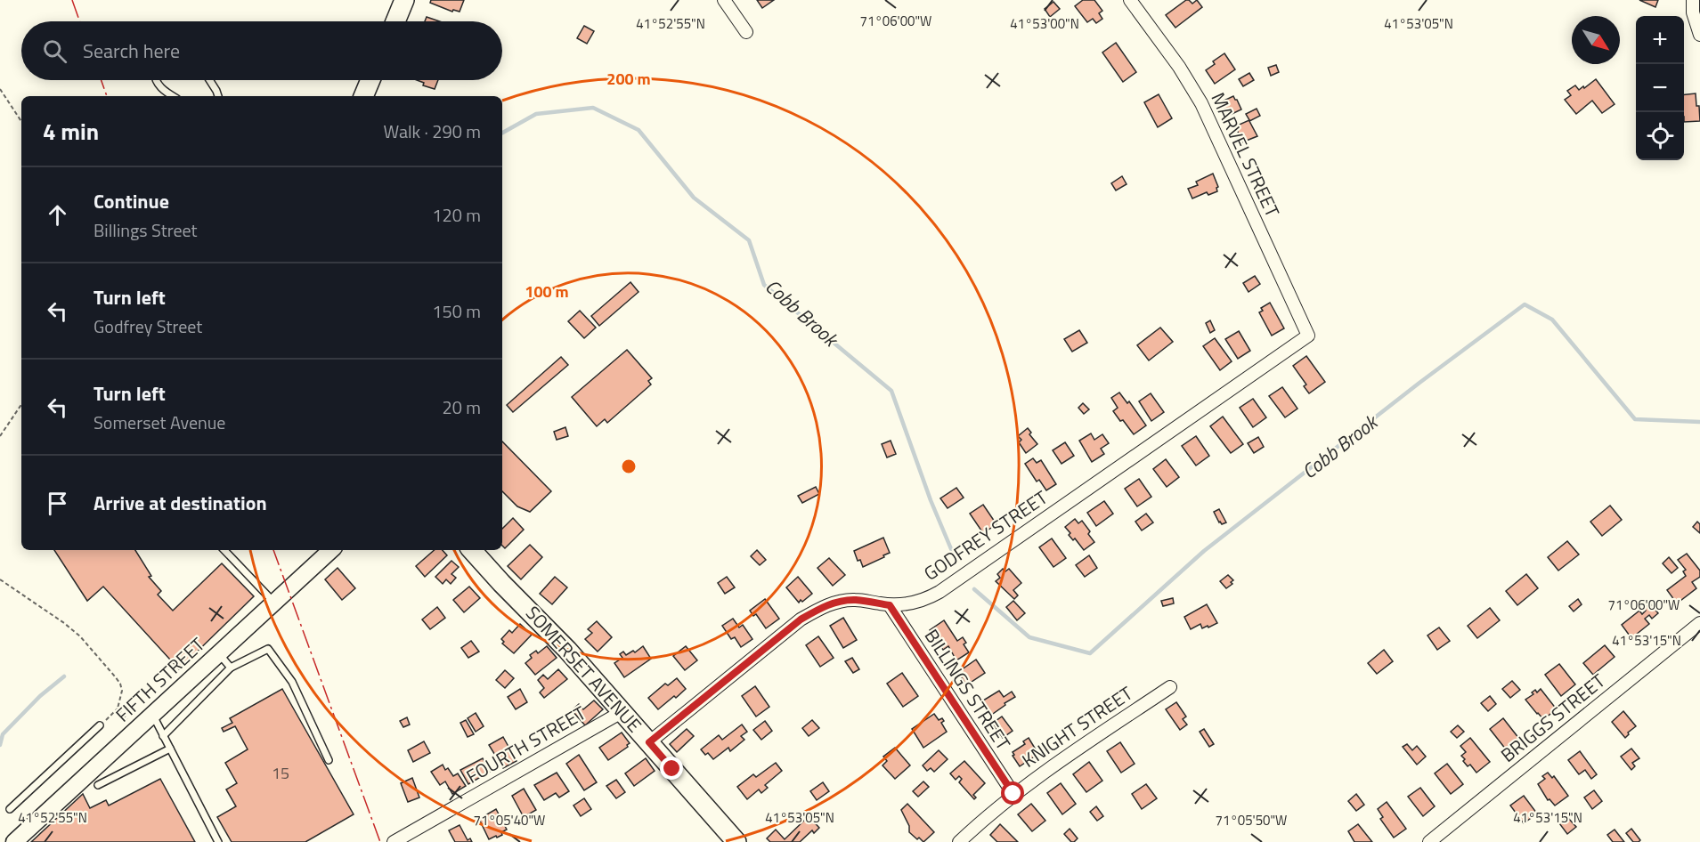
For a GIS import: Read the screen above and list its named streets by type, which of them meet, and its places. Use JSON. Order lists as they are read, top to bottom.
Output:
{
  "streets": {
    "main road": ["SOMERSET AVENUE"],
    "street": [
      "MARVEL STREET",
      "GODFREY STREET",
      "FIFTH STREET",
      "BILLINGS STREET",
      "BRIGGS STREET",
      "KNIGHT STREET",
      "FOURTH STREET"
    ]
  },
  "crossings": [
    ["MARVEL STREET", "GODFREY STREET"],
    ["GODFREY STREET", "SOMERSET AVENUE"],
    ["GODFREY STREET", "BILLINGS STREET"],
    ["SOMERSET AVENUE", "FOURTH STREET"],
    ["BILLINGS STREET", "KNIGHT STREET"]
  ],
  "water": ["Cobb Brook"],
  "house_numbers": ["15"],
  "north": "bottom right",
  "page": {
    "map_buttons": ["+", "−"],
    "search": "Search here",
    "heading": ["4 min", "Walk · 290 m"],
    "list": [
      ["Continue", "Billings Street", "120 m"],
      ["Turn left", "Godfrey Street", "150 m"],
      ["Turn left", "Somerset Avenue", "20 m"],
      "Arrive at destination"
    ]
  },
  "coordinates": [
    "71°06'00\"W",
    "41°52'55\"N",
    "41°53'00\"N",
    "41°53'05\"N",
    "41°53'15\"N",
    "71°05'40\"W",
    "71°05'50\"W"
  ],
  "rings": ["200 m", "100 m"]
}
